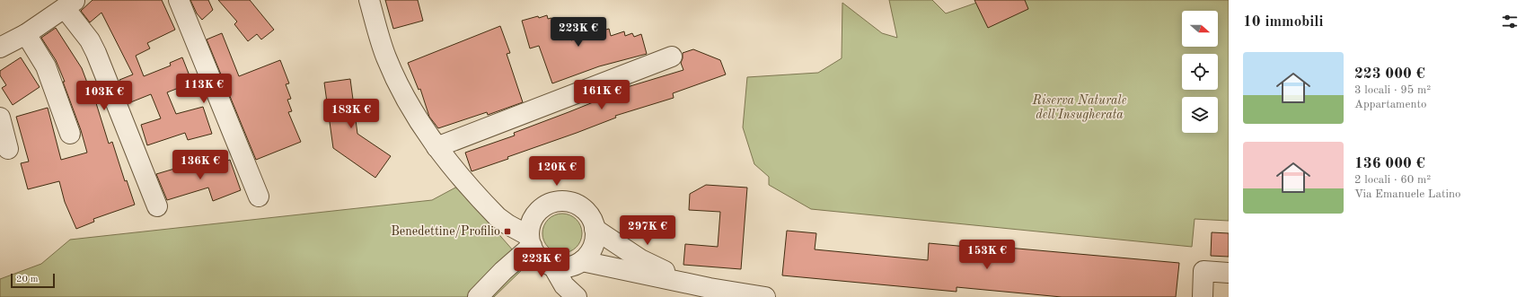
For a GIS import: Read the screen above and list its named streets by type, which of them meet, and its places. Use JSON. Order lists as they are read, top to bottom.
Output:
{
  "parks": ["Riserva Naturale dell'Insugherata"],
  "places": {
    "transit": ["Benedettine/Profilio"]
  },
  "scale_bar": "20 m",
  "north": "right",
  "page": {
    "heading": "10 immobili",
    "price": [
      "223K €",
      "113K €",
      "161K €",
      "103K €",
      "183K €",
      "136K €",
      "120K €",
      "297K €",
      "153K €",
      "223K €"
    ],
    "list": [
      {
        "name": "223 000 €",
        "note": "3 locali · 95 m² · Appartamento"
      },
      {
        "name": "136 000 €",
        "note": "2 locali · 60 m² · Via Emanuele Latino"
      }
    ],
    "scale": "20 m"
  }
}
